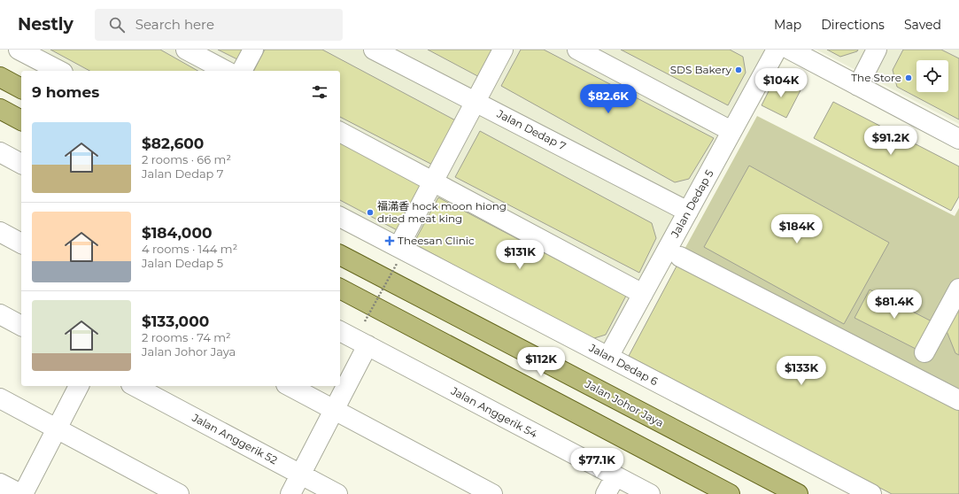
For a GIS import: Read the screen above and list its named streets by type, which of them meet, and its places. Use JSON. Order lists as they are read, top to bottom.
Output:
{
  "streets": {
    "main road": ["Jalan Johor Jaya"],
    "street": [
      "Jalan Dedap 7",
      "Jalan Dedap 5",
      "Jalan Dedap 6",
      "Jalan Anggerik 54",
      "Jalan Anggerik 52"
    ]
  },
  "crossings": [
    ["Jalan Dedap 7", "Jalan Dedap 5"],
    ["Jalan Dedap 5", "Jalan Dedap 6"]
  ],
  "places": {
    "other": ["SDS Bakery", "The Store", "福滿香 hock moon hiong dried meat king"],
    "health": ["Theesan Clinic"]
  },
  "page": {
    "header": "Nestly",
    "search": "Search here",
    "nav": ["Map", "Directions", "Saved"],
    "price": [
      "$104K",
      "$82.6K",
      "$91.2K",
      "$184K",
      "$131K",
      "$81.4K",
      "$112K",
      "$133K",
      "$77.1K"
    ],
    "heading": "9 homes",
    "list": [
      {
        "name": "$82,600",
        "note": "2 rooms · 66 m² · Jalan Dedap 7"
      },
      {
        "name": "$184,000",
        "note": "4 rooms · 144 m² · Jalan Dedap 5"
      },
      {
        "name": "$133,000",
        "note": "2 rooms · 74 m² · Jalan Johor Jaya"
      }
    ]
  }
}
